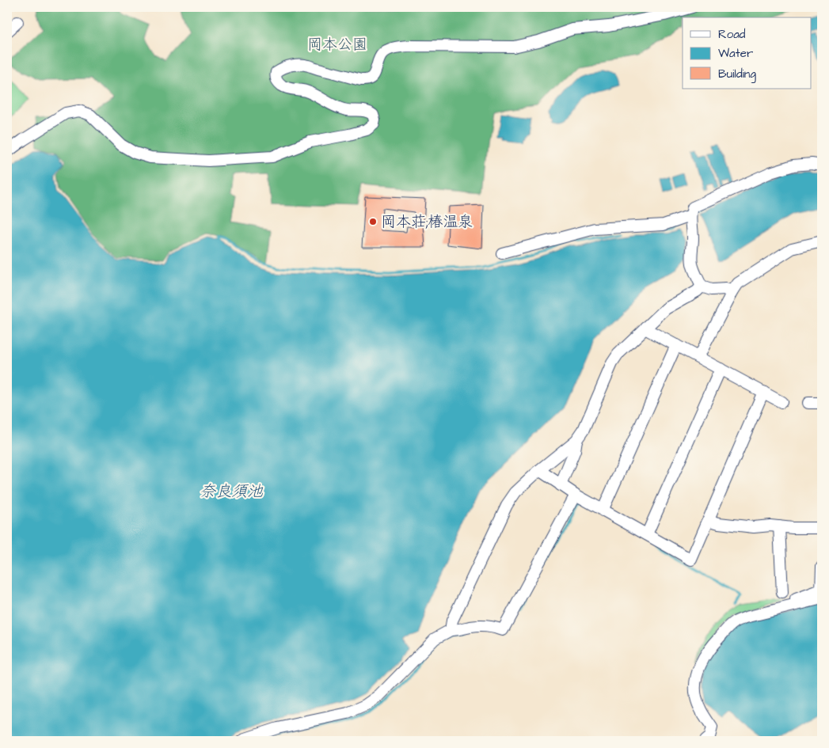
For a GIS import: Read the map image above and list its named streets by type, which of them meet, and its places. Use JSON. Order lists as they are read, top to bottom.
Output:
{
  "water": ["奈良須池"],
  "parks": ["岡本公園"],
  "places": ["岡本荘;椿温泉"],
  "legend": ["Road", "Water", "Building"]
}
